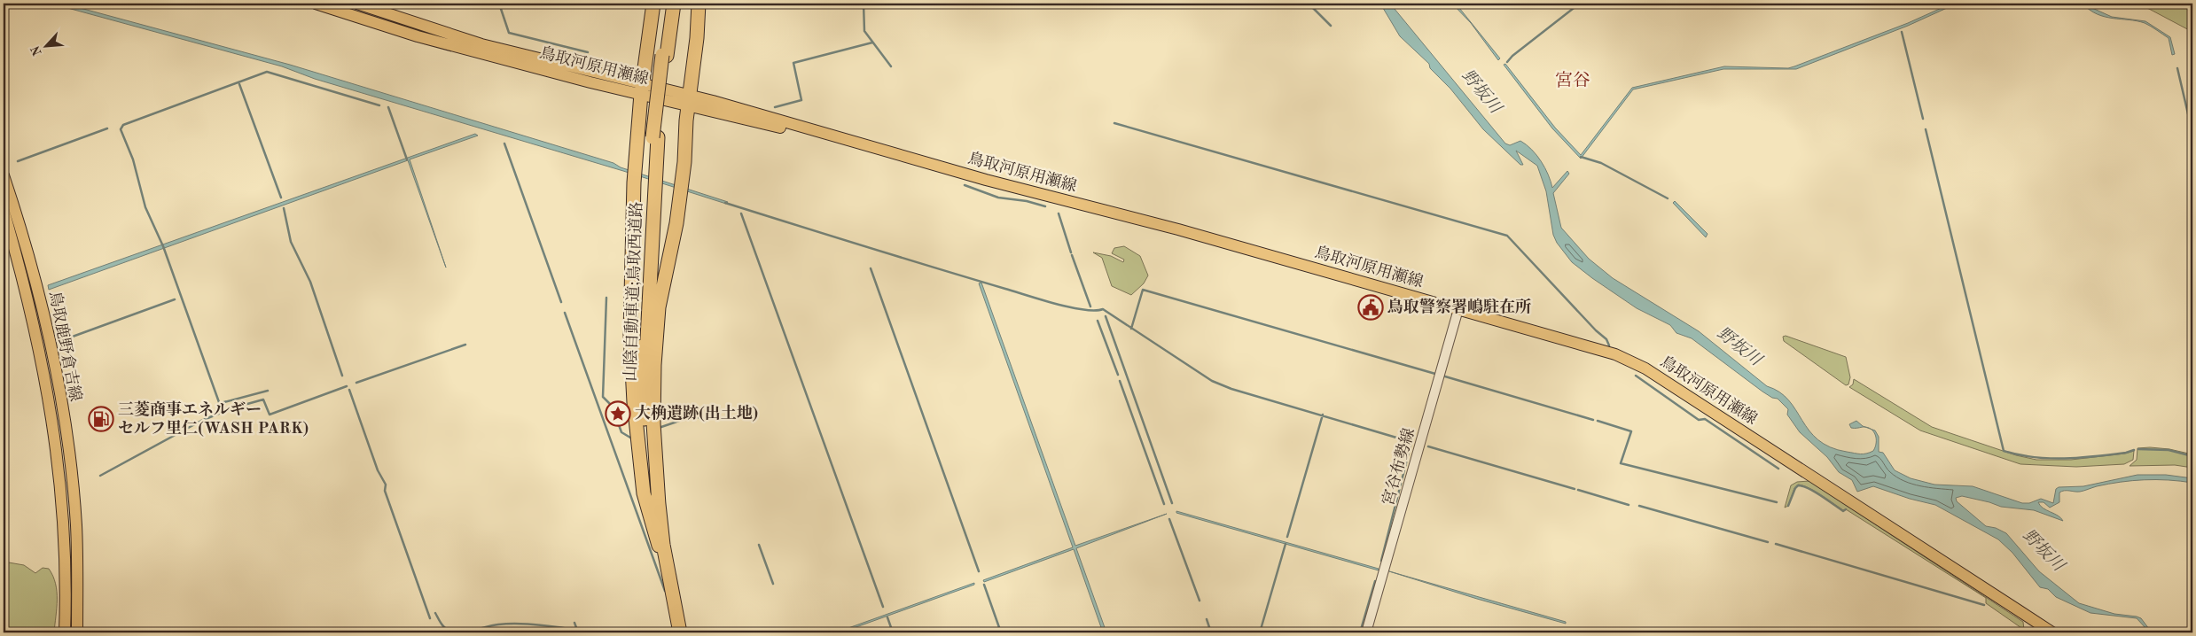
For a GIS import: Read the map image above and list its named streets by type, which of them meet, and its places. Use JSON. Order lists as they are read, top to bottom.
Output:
{
  "streets": {
    "highway": ["山陰自動車道;鳥取西道路"],
    "main road": ["鳥取河原用瀬線", "鳥取鹿野倉吉線"],
    "street": ["宮谷布勢線"]
  },
  "crossings": [
    ["鳥取河原用瀬線", "宮谷布勢線"]
  ],
  "districts": ["宮谷"],
  "water": ["野坂川"],
  "places": {
    "public building": ["鳥取警察署嶋駐在所"],
    "place": ["大桷遺跡(出土地)"],
    "fuel station": ["三菱商事エネルギー セルフ里仁(WASH PARK)"]
  },
  "north": "bottom left"
}
